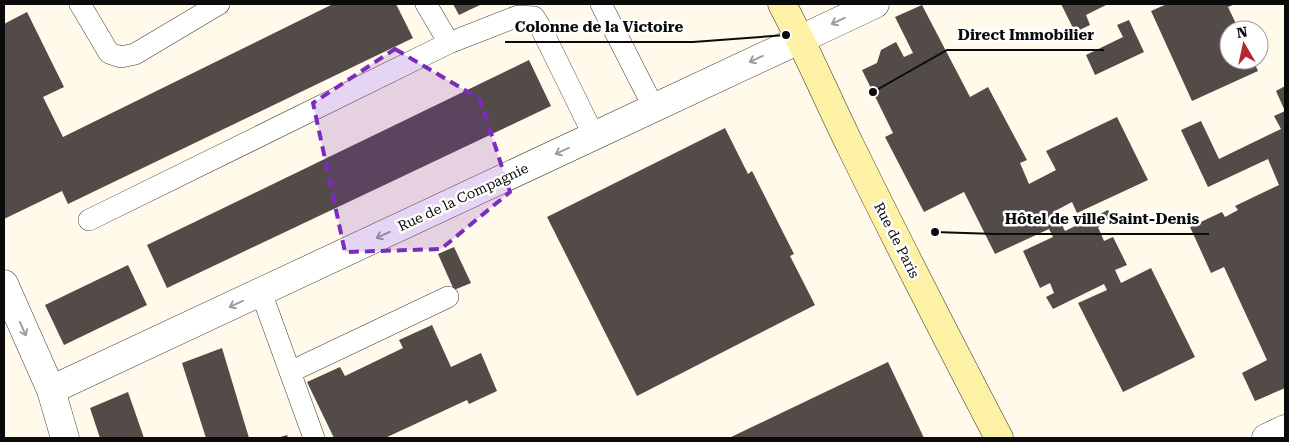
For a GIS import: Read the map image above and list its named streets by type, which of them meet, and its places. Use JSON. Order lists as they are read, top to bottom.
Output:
{
  "streets": {
    "main road": ["Rue de Paris"],
    "street": ["Rue de la Compagnie"]
  },
  "crossings": [
    ["Rue de la Compagnie", "Rue de Paris"]
  ],
  "one_way": ["Rue de la Compagnie"],
  "places": ["Colonne de la Victoire", "Direct Immobilier", "Hôtel de ville Saint-Denis"],
  "north": "top"
}
